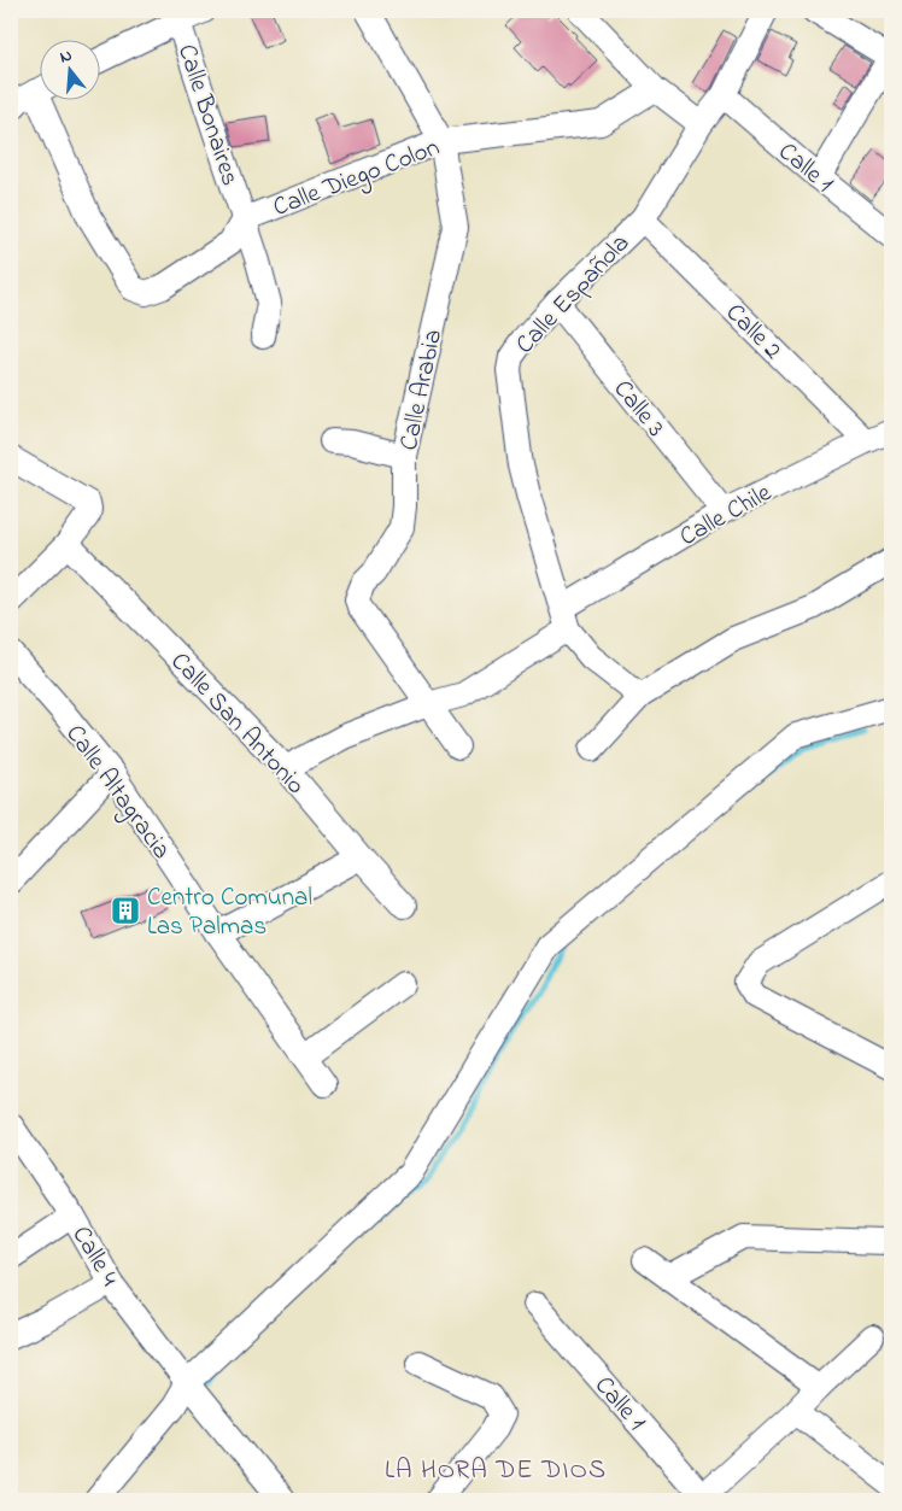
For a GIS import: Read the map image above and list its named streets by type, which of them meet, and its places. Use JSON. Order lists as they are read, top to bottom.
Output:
{
  "streets": {
    "street": [
      "Calle Bonaires",
      "Calle 1",
      "Calle Diego Colon",
      "Calle Española",
      "Calle 2",
      "Calle Arabia",
      "Calle 3",
      "Calle Chile",
      "Calle San Antonio",
      "Calle Altagracia",
      "Calle 4"
    ]
  },
  "crossings": [
    ["Calle Bonaires", "Calle Diego Colon"],
    ["Calle 1", "Calle Española"],
    ["Calle Diego Colon", "Calle Arabia"],
    ["Calle Española", "Calle 2"],
    ["Calle Española", "Calle 3"],
    ["Calle Española", "Calle Chile"],
    ["Calle 2", "Calle Chile"],
    ["Calle Arabia", "Calle Chile"],
    ["Calle 3", "Calle Chile"],
    ["Calle Chile", "Calle San Antonio"]
  ],
  "districts": ["LA HORA DE DIOS"],
  "places": {
    "building": ["Centro Comunal Las Palmas"]
  },
  "north": "top"
}
